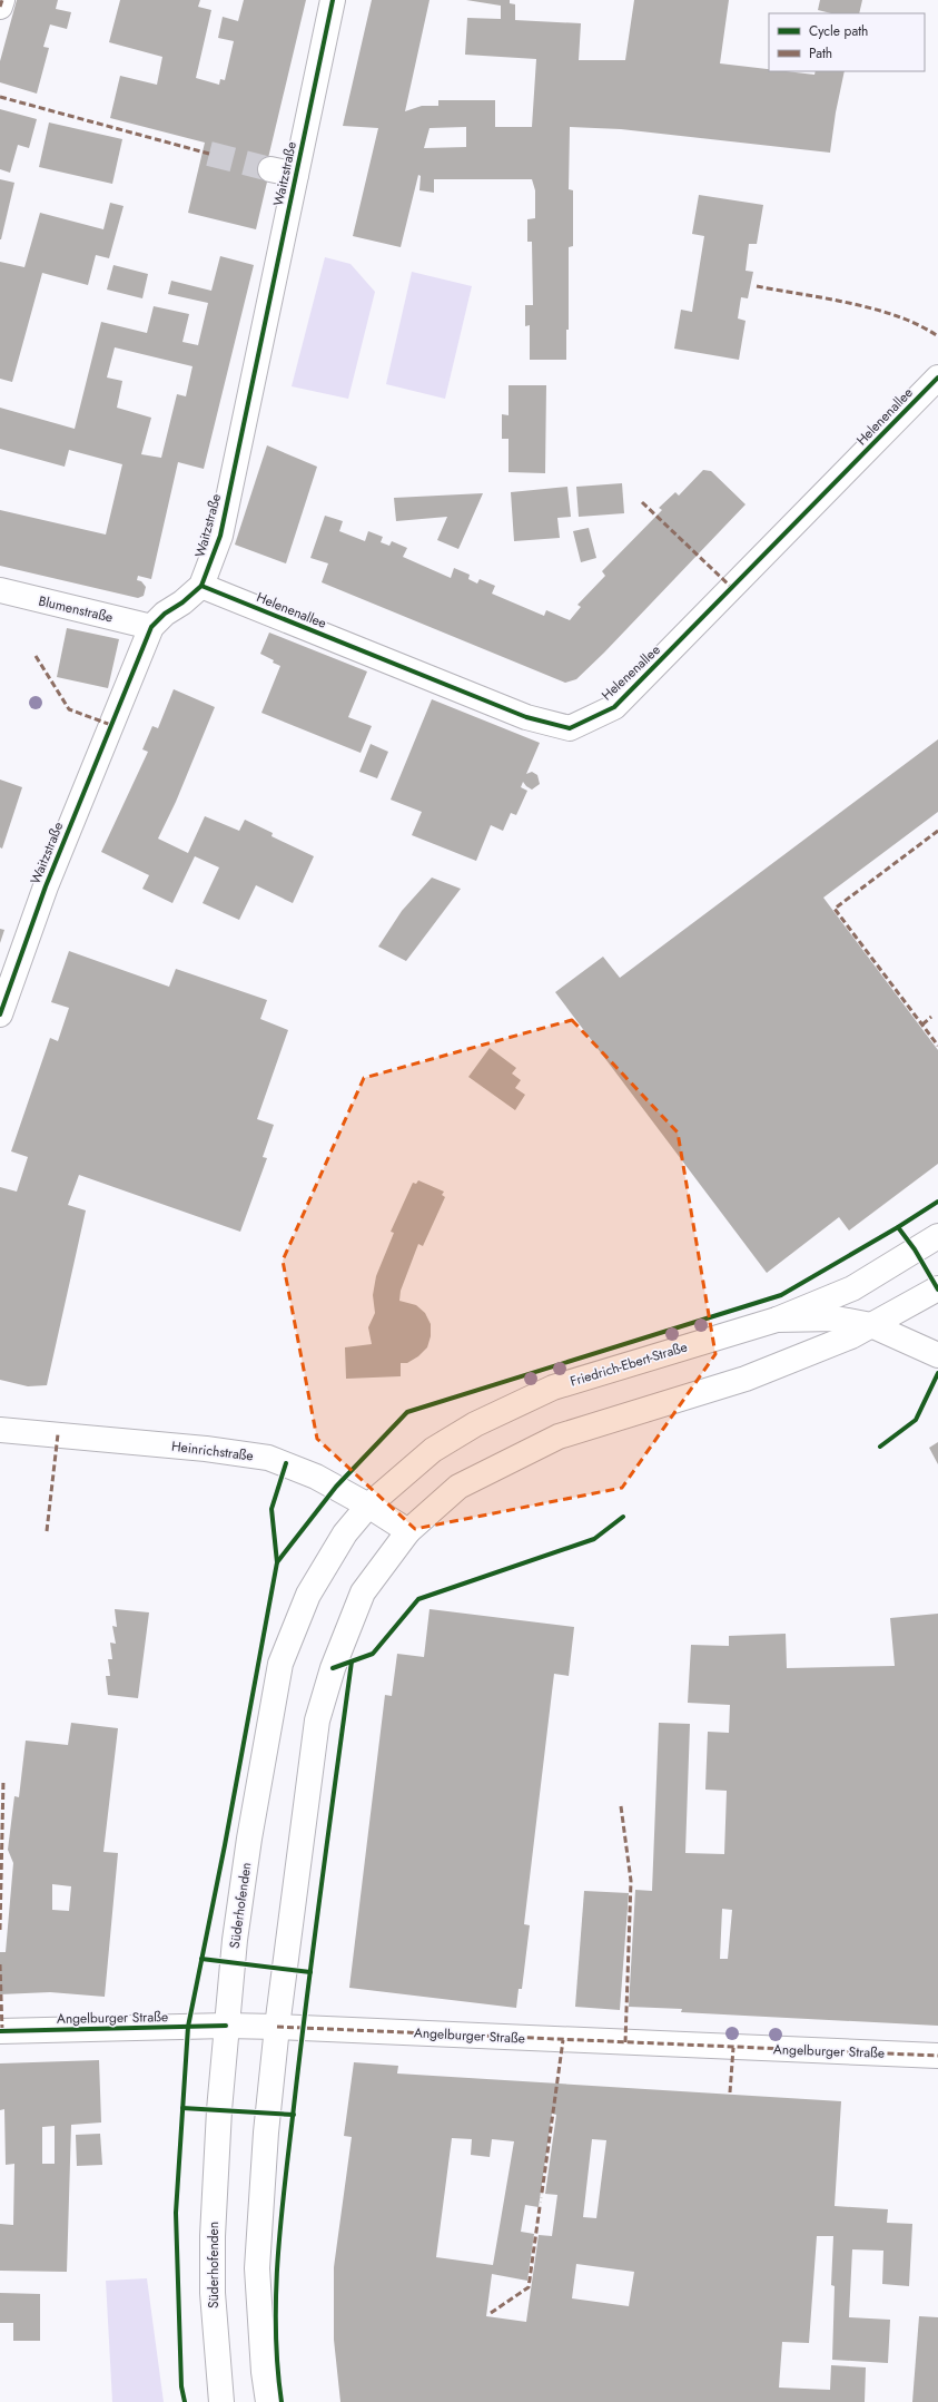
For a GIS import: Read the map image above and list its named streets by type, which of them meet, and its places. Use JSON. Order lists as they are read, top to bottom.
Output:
{
  "streets": {
    "main road": [
      "Waitzstraße",
      "Helenenallee",
      "Blumenstraße",
      "Friedrich-Ebert-Straße",
      "Heinrichstraße",
      "Süderhofenden",
      "Angelburger Straße"
    ]
  },
  "crossings": [
    ["Waitzstraße", "Helenenallee"],
    ["Waitzstraße", "Blumenstraße"],
    ["Friedrich-Ebert-Straße", "Heinrichstraße"],
    ["Friedrich-Ebert-Straße", "Süderhofenden"],
    ["Süderhofenden", "Angelburger Straße"]
  ],
  "legend": ["Cycle path", "Path"]
}
